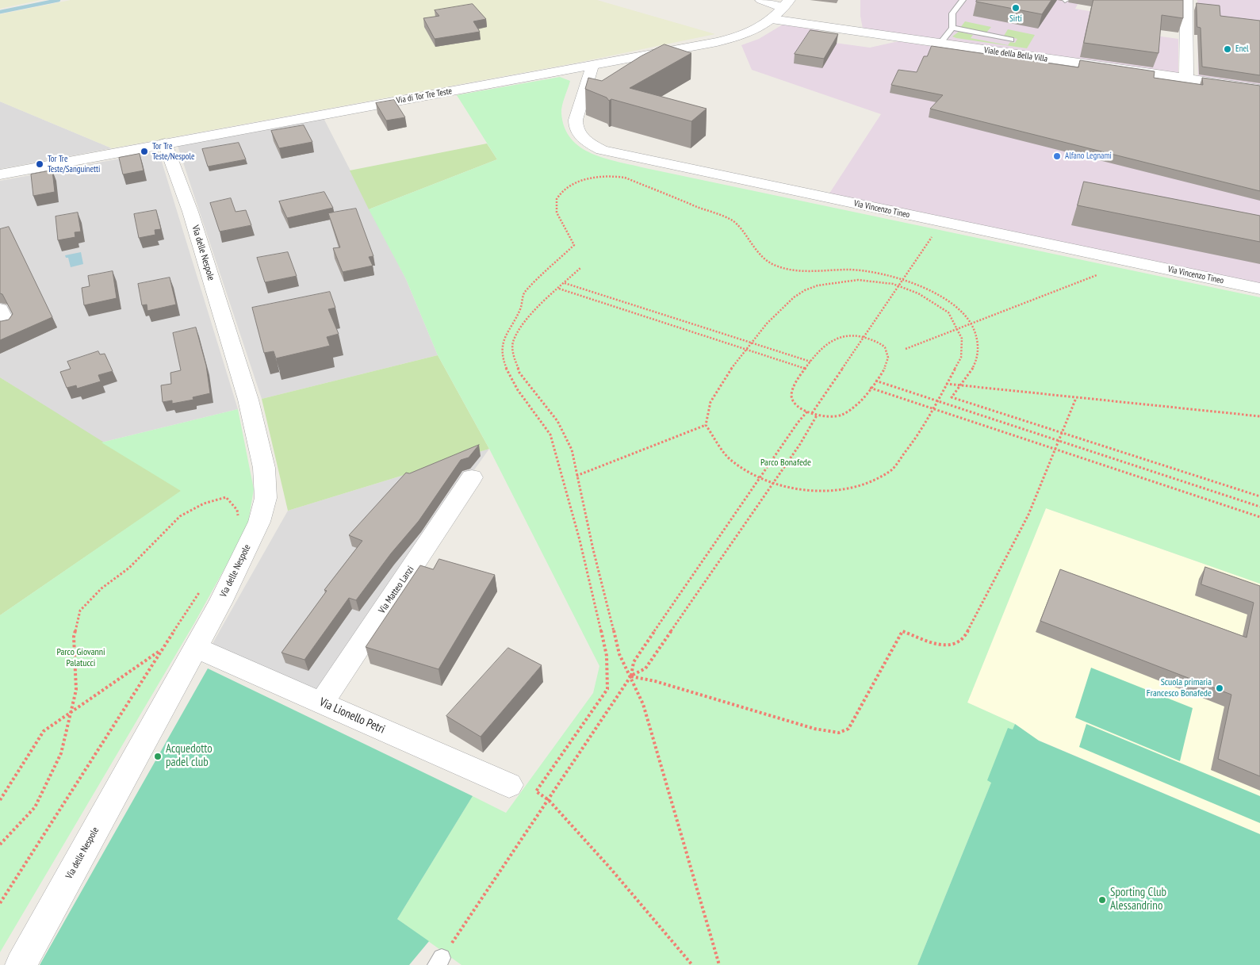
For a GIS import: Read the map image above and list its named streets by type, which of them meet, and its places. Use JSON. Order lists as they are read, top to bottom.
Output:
{
  "streets": {
    "street": [
      "Viale della Bella Villa",
      "Via di Tor Tre Teste",
      "Via Vincenzo Tineo",
      "Via delle Nespole",
      "Via Matteo Lanzi",
      "Via Lionello Petri"
    ]
  },
  "crossings": [
    ["Viale della Bella Villa", "Via di Tor Tre Teste"],
    ["Via di Tor Tre Teste", "Via Vincenzo Tineo"],
    ["Via di Tor Tre Teste", "Via delle Nespole"],
    ["Via delle Nespole", "Via Lionello Petri"],
    ["Via Matteo Lanzi", "Via Lionello Petri"]
  ],
  "parks": ["Parco Bonafede", "Parco Giovanni Palatucci"],
  "places": [
    "Sirti",
    "Enel",
    "Tor Tre Teste/Nespole",
    "Alfano Legnami",
    "Tor Tre Teste/Sanguinetti",
    "Scuola primaria Francesco Bonafede",
    "Acquedotto padel club",
    "Sporting Club Alessandrino"
  ]
}
